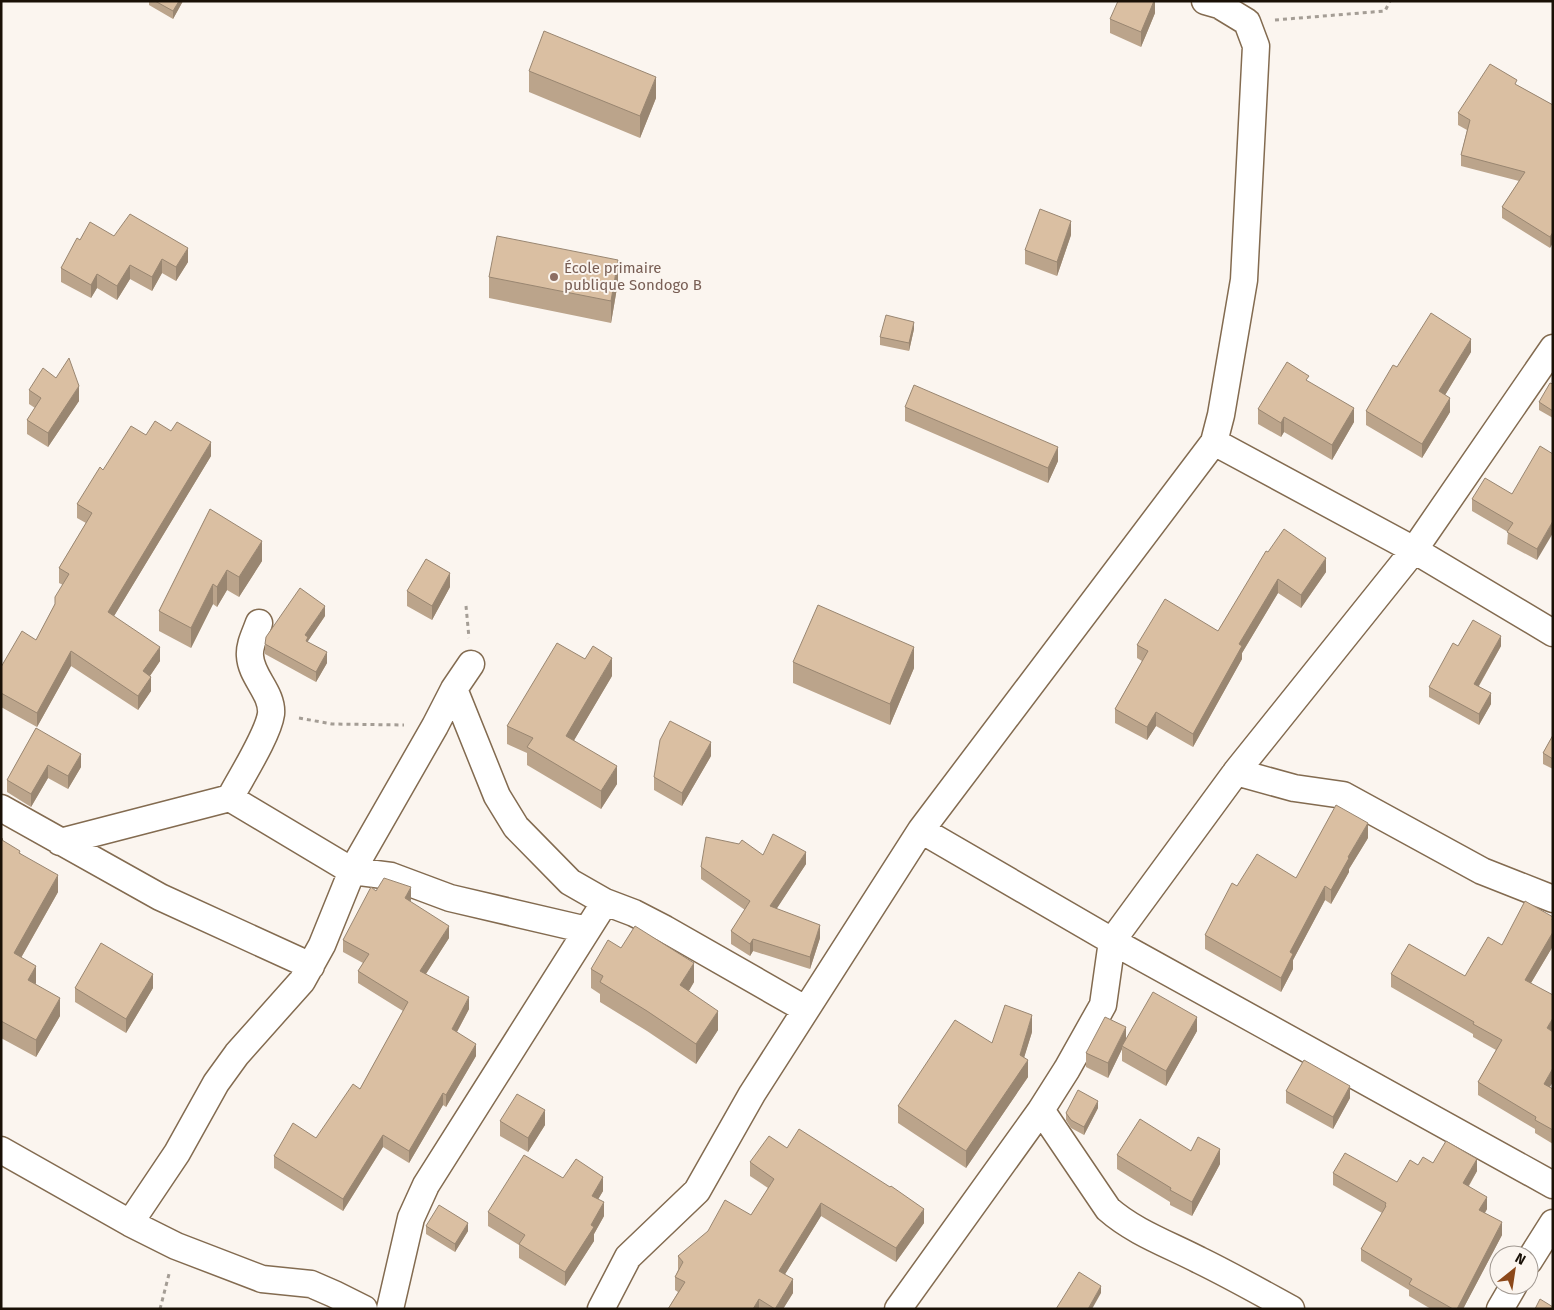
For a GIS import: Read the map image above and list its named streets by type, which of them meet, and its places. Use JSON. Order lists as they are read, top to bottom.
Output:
{
  "places": ["École primaire publique Sondogo B"],
  "north": "top right"
}
